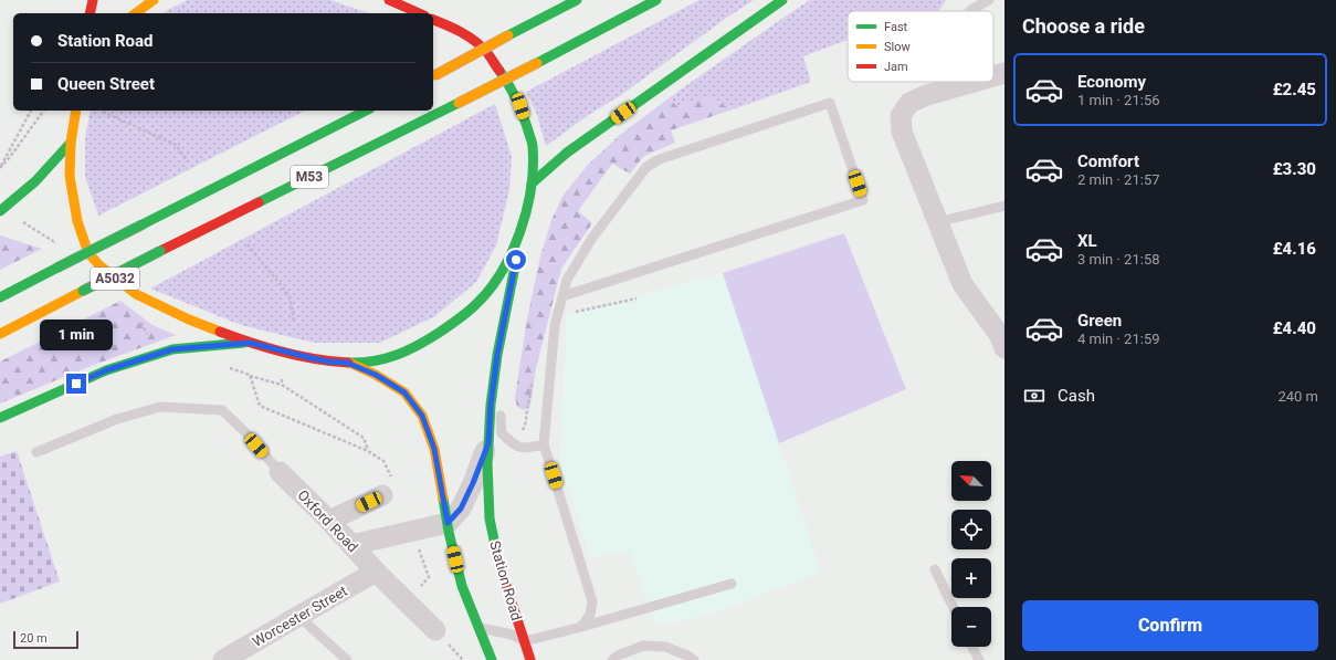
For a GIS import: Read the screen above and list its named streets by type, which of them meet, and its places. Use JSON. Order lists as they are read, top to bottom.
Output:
{
  "streets": {
    "main road": ["M53", "A5032", "Station Road"],
    "street": ["Oxford Road", "Worcester Street"]
  },
  "crossings": [
    ["A5032", "Station Road"],
    ["Oxford Road", "Worcester Street"]
  ],
  "legend": ["Fast", "Slow", "Jam"],
  "scale_bar": "20 m",
  "north": "top left",
  "page": {
    "heading": "Choose a ride",
    "banner": ["Station Road", "Queen Street"],
    "list": [
      {
        "name": "Economy",
        "note": "1 min · 21:56",
        "value": "£2.45"
      },
      {
        "name": "Comfort",
        "note": "2 min · 21:57",
        "value": "£3.30"
      },
      {
        "name": "XL",
        "note": "3 min · 21:58",
        "value": "£4.16"
      },
      {
        "name": "Green",
        "note": "4 min · 21:59",
        "value": "£4.40"
      }
    ],
    "bubble": "1 min",
    "pay": ["Cash", "240 m"],
    "map_buttons": ["+", "−"],
    "buttons": "Confirm",
    "scale": "20 m"
  }
}
